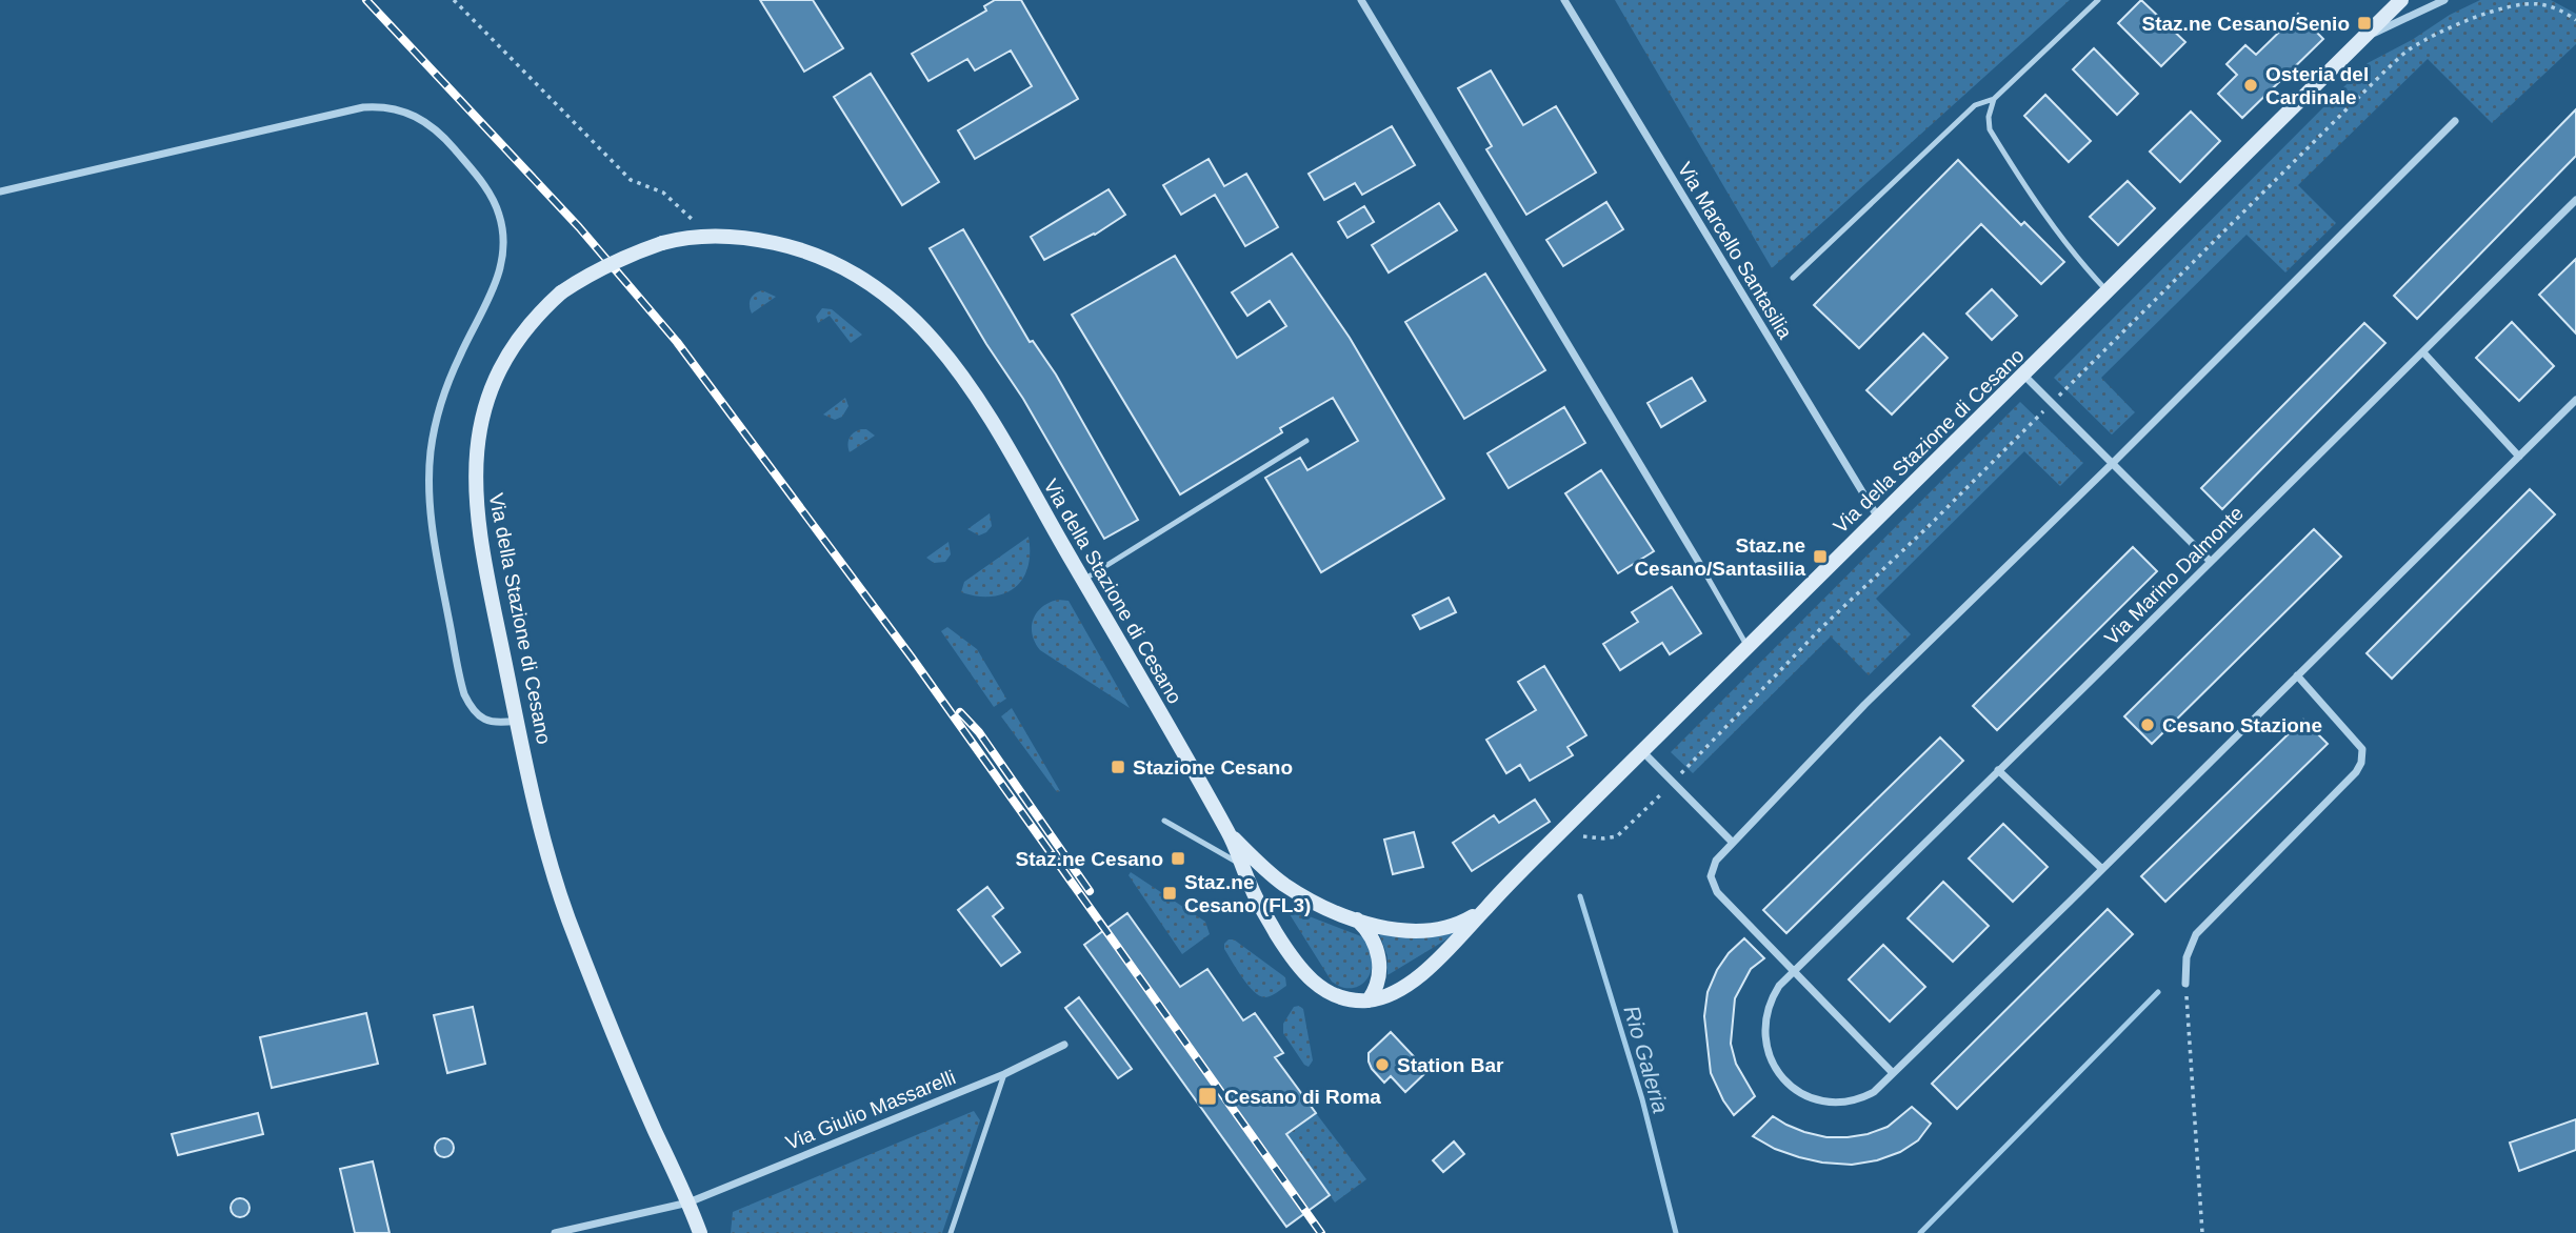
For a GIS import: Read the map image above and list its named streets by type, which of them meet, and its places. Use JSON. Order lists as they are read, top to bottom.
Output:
{
  "streets": {
    "street": [
      "Via Marcello Santasilia",
      "Via della Stazione di Cesano",
      "Via Marino Dalmonte",
      "Via Giulio Massarelli"
    ]
  },
  "crossings": [
    ["Via Marcello Santasilia", "Via della Stazione di Cesano"],
    ["Via della Stazione di Cesano", "Via Giulio Massarelli"]
  ],
  "water": ["Rio Galeria"],
  "places": {
    "transit": [
      "Staz.ne Cesano/Senio",
      "Staz.ne Cesano/Santasilia",
      "Stazione Cesano",
      "Staz.ne Cesano",
      "Staz.ne Cesano (FL3)",
      "Cesano di Roma"
    ],
    "other": ["Osteria del Cardinale", "Cesano Stazione", "Station Bar"]
  }
}
